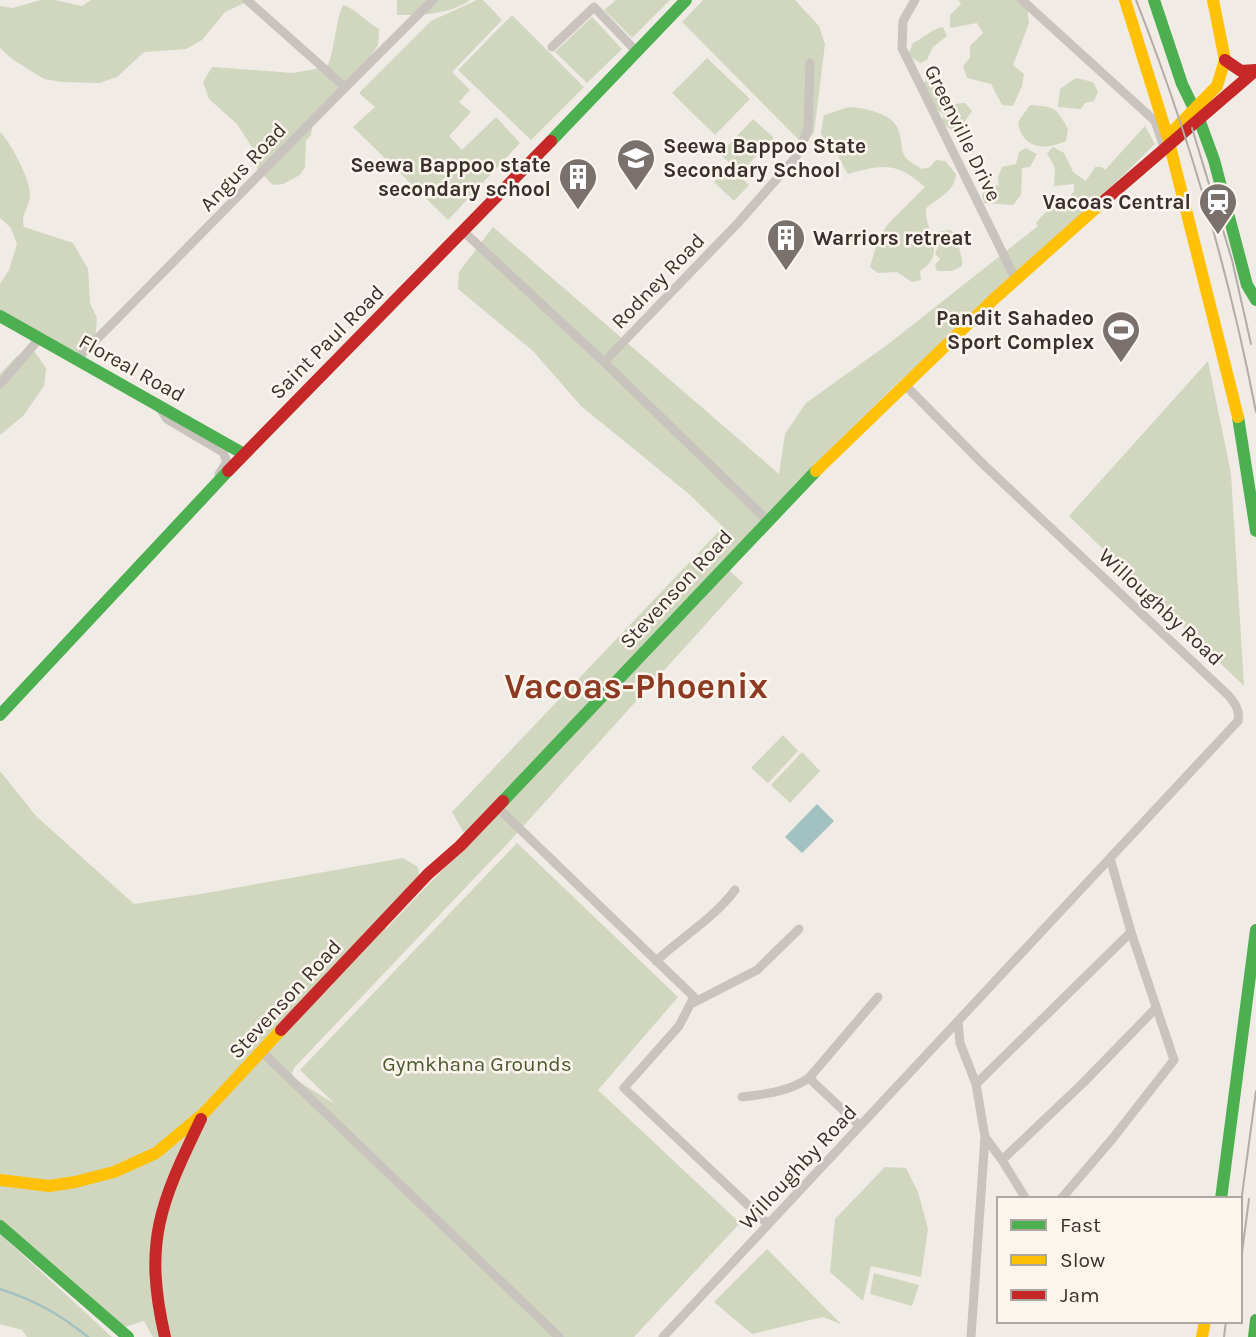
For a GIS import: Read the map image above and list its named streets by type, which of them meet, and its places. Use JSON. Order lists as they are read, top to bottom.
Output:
{
  "streets": {
    "street": [
      "Greenville Drive",
      "Angus Road",
      "Rodney Road",
      "Saint Paul Road",
      "Floreal Road",
      "Stevenson Road",
      "Willoughby Road"
    ]
  },
  "crossings": [
    ["Greenville Drive", "Stevenson Road"],
    ["Angus Road", "Floreal Road"],
    ["Saint Paul Road", "Floreal Road"],
    ["Stevenson Road", "Willoughby Road"]
  ],
  "districts": ["Vacoas-Phoenix"],
  "parks": ["Gymkhana Grounds"],
  "places": {
    "school or university": ["Seewa Bappoo State Secondary School"],
    "building": ["Seewa Bappoo state secondary school", "Warriors retreat"],
    "station": ["Vacoas Central"],
    "sports": ["Pandit Sahadeo Sport Complex"]
  },
  "legend": ["Fast", "Slow", "Jam"]
}
